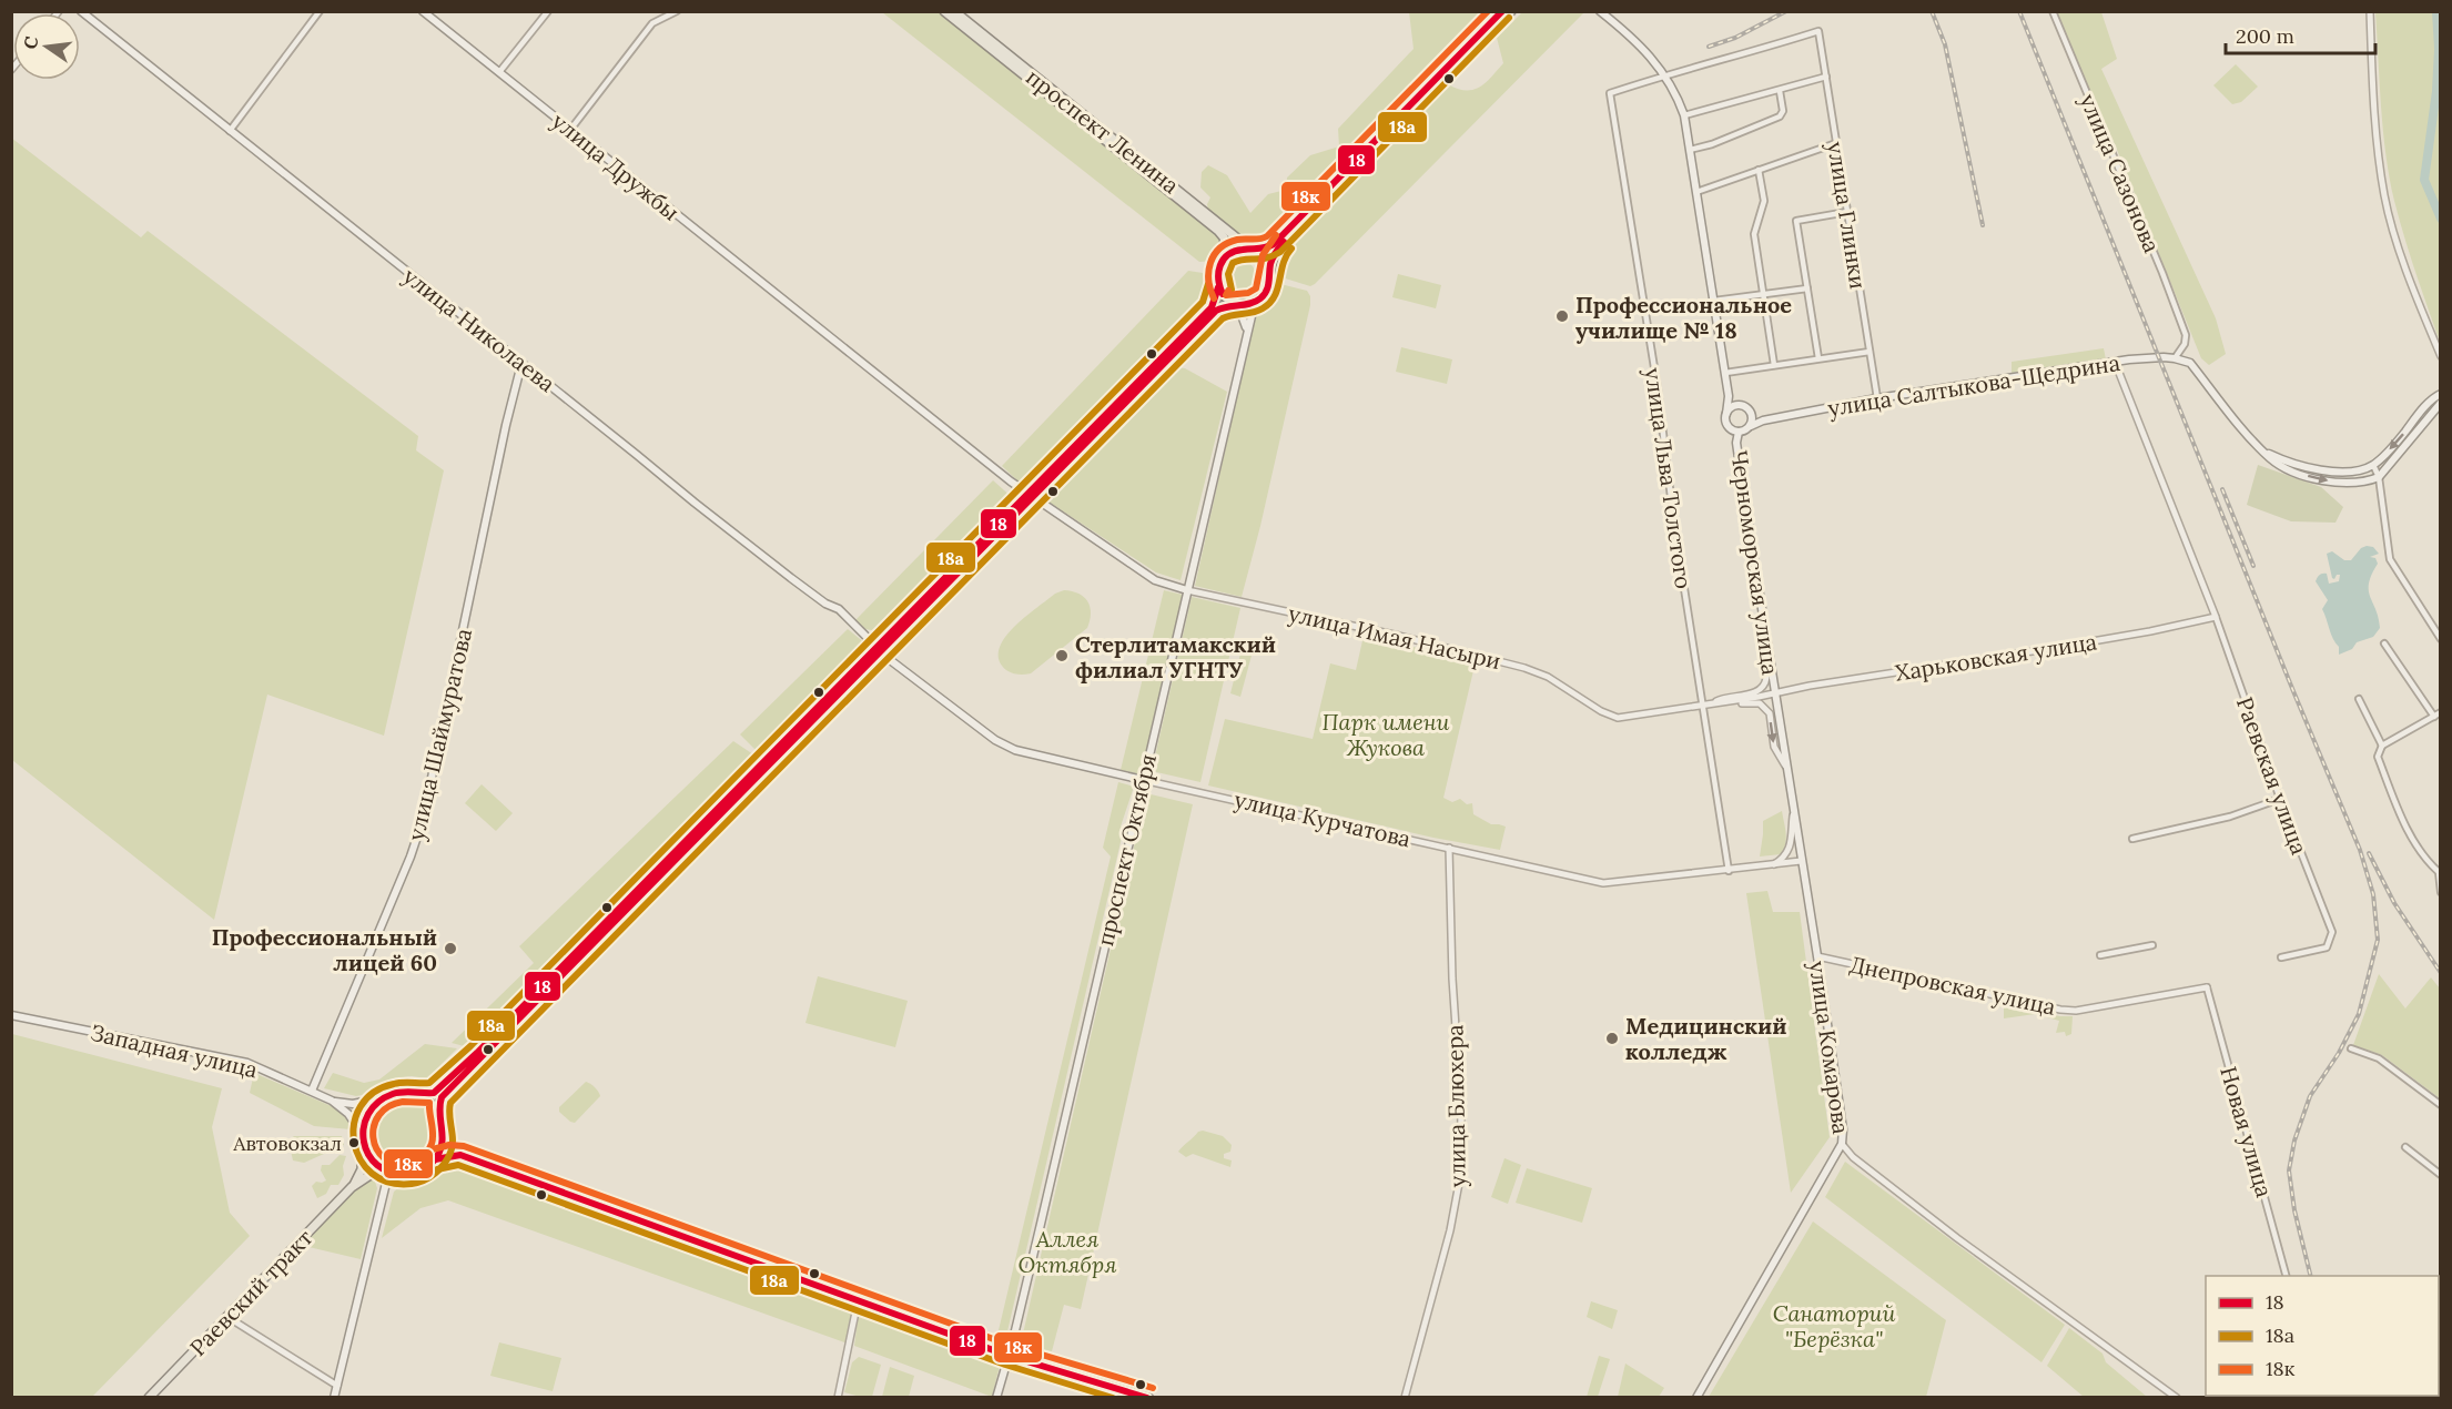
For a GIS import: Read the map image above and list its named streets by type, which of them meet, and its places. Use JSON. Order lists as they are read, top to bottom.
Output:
{
  "streets": {
    "main road": [
      "проспект Ленина",
      "улица Дружбы",
      "улица Николаева",
      "улица Салтыкова-Щедрина",
      "Черноморская улица",
      "улица Имая Насыри",
      "улица Шаймуратова",
      "улица Курчатова",
      "проспект Октября",
      "улица Комарова",
      "Западная улица",
      "Раевский тракт"
    ],
    "street": [
      "улица Сазонова",
      "улица Глинки",
      "улица Льва Толстого",
      "Харьковская улица",
      "Раевская улица",
      "Днепровская улица",
      "улица Блюхера",
      "Новая улица"
    ]
  },
  "crossings": [
    ["проспект Ленина", "проспект Октября"],
    ["улица Дружбы", "улица Имая Насыри"],
    ["улица Сазонова", "улица Салтыкова-Щедрина"],
    ["улица Глинки", "улица Салтыкова-Щедрина"],
    ["улица Глинки", "улица Льва Толстого"],
    ["улица Николаева", "улица Шаймуратова"],
    ["улица Николаева", "улица Курчатова"],
    ["улица Салтыкова-Щедрина", "Черноморская улица"],
    ["улица Льва Толстого", "улица Имая Насыри"],
    ["улица Льва Толстого", "улица Курчатова"],
    ["Черноморская улица", "улица Имая Насыри"],
    ["Черноморская улица", "Харьковская улица"],
    ["Черноморская улица", "улица Комарова"],
    ["улица Имая Насыри", "Харьковская улица"],
    ["улица Имая Насыри", "проспект Октября"],
    ["улица Имая Насыри", "улица Комарова"],
    ["Харьковская улица", "Раевская улица"],
    ["Харьковская улица", "улица Комарова"],
    ["улица Шаймуратова", "Западная улица"],
    ["улица Курчатова", "проспект Октября"],
    ["улица Курчатова", "улица Комарова"],
    ["улица Курчатова", "улица Блюхера"],
    ["Днепровская улица", "улица Комарова"],
    ["Днепровская улица", "Новая улица"],
    ["Западная улица", "Раевский тракт"]
  ],
  "parks": ["Парк имени Жукова", "Аллея Октября", "Санаторий \"Берёзка\""],
  "places": [
    "Профессиональное училище № 18",
    "Стерлитамакский филиал УГНТУ",
    "Профессиональный лицей 60",
    "Медицинский колледж",
    "Автовокзал"
  ],
  "lines": ["transit line 18", "transit line 18к", "transit line 18а"],
  "legend": ["18", "18а", "18к"],
  "scale_bar": "200 m",
  "north": "left"
}
